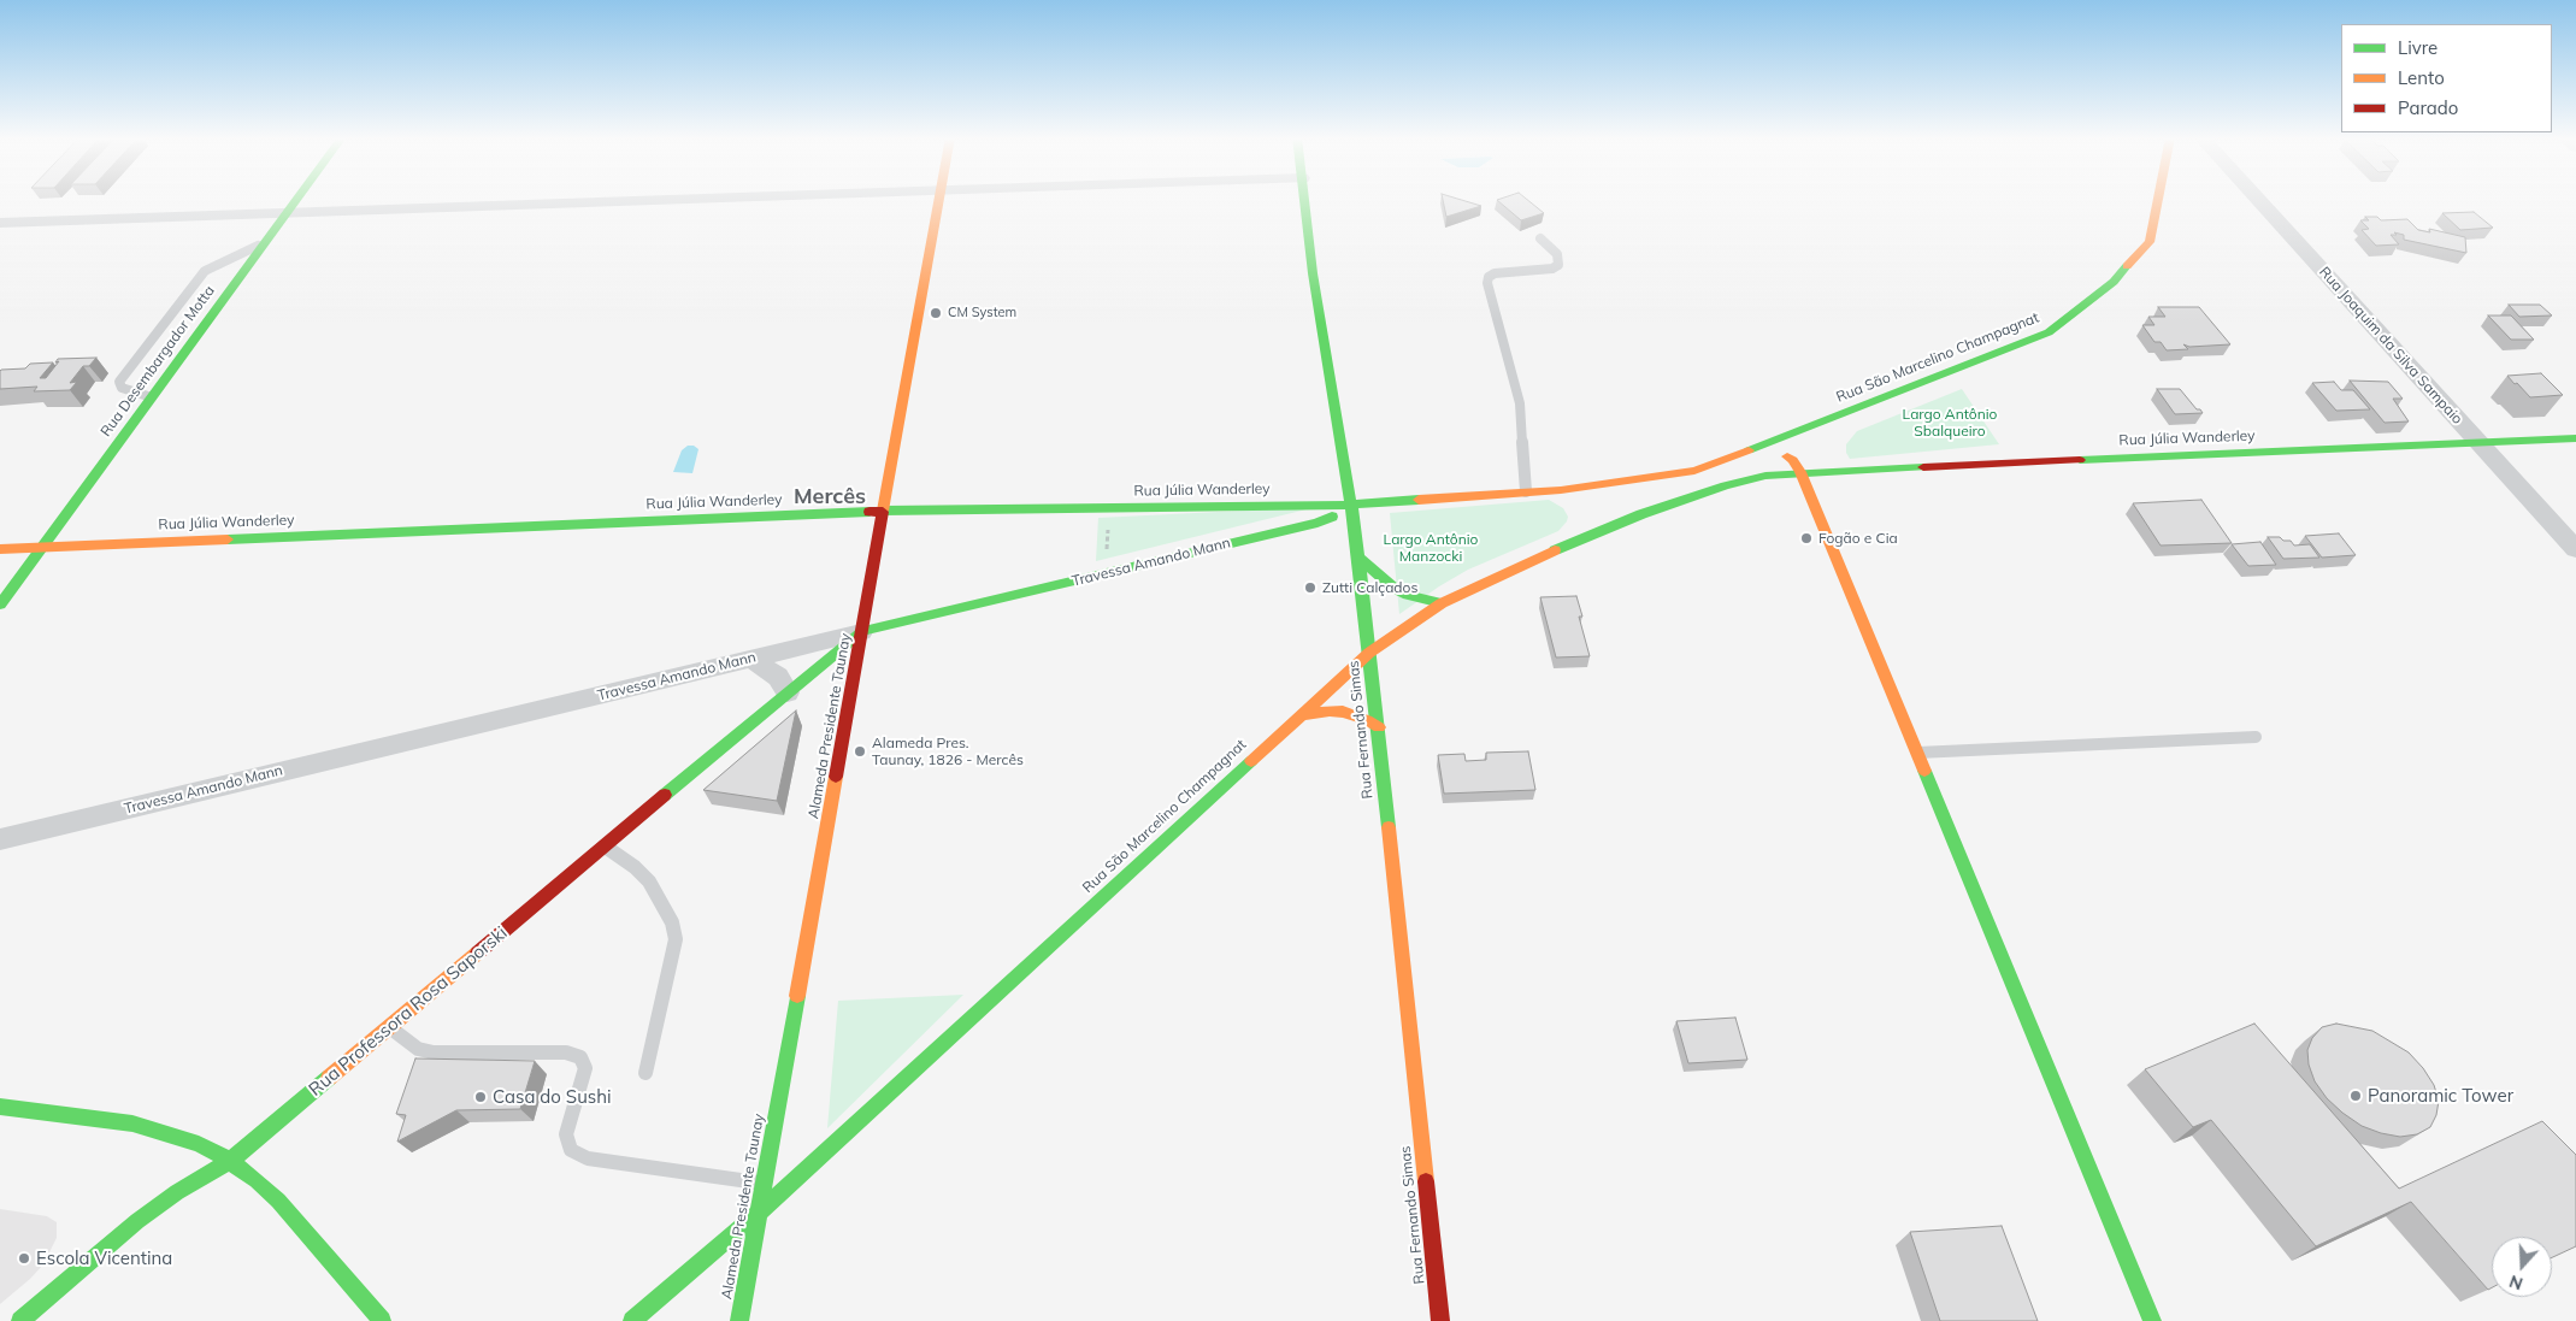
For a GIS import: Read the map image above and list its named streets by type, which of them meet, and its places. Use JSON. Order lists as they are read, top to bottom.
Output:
{
  "streets": {
    "main road": [
      "Rua São Marcelino Champagnat",
      "Rua Desembargador Motta",
      "Rua Júlia Wanderley",
      "Travessa Amando Mann",
      "Alameda Presidente Taunay",
      "Rua Fernando Simas",
      "Rua Professora Rosa Saporski"
    ],
    "street": ["Rua Joaquim da Silva Sampaio"]
  },
  "crossings": [
    ["Rua Joaquim da Silva Sampaio", "Rua Júlia Wanderley"],
    ["Rua São Marcelino Champagnat", "Rua Júlia Wanderley"],
    ["Rua São Marcelino Champagnat", "Alameda Presidente Taunay"],
    ["Rua São Marcelino Champagnat", "Rua Fernando Simas"],
    ["Rua Desembargador Motta", "Rua Júlia Wanderley"],
    ["Rua Júlia Wanderley", "Travessa Amando Mann"],
    ["Rua Júlia Wanderley", "Alameda Presidente Taunay"],
    ["Rua Júlia Wanderley", "Rua Fernando Simas"],
    ["Travessa Amando Mann", "Alameda Presidente Taunay"],
    ["Travessa Amando Mann", "Rua Fernando Simas"],
    ["Travessa Amando Mann", "Rua Professora Rosa Saporski"],
    ["Alameda Presidente Taunay", "Rua Professora Rosa Saporski"]
  ],
  "districts": ["Mercês"],
  "parks": ["Largo Antônio Sbalqueiro", "Largo Antônio Manzocki"],
  "places": [
    "CM System",
    "Fogão e Cia",
    "Zutti Calçados",
    "Alameda Pres. Taunay, 1826 - Mercês",
    "Panoramic Tower",
    "Casa do Sushi",
    "Escola Vicentina"
  ],
  "legend": ["Livre", "Lento", "Parado"],
  "north": "bottom"
}
